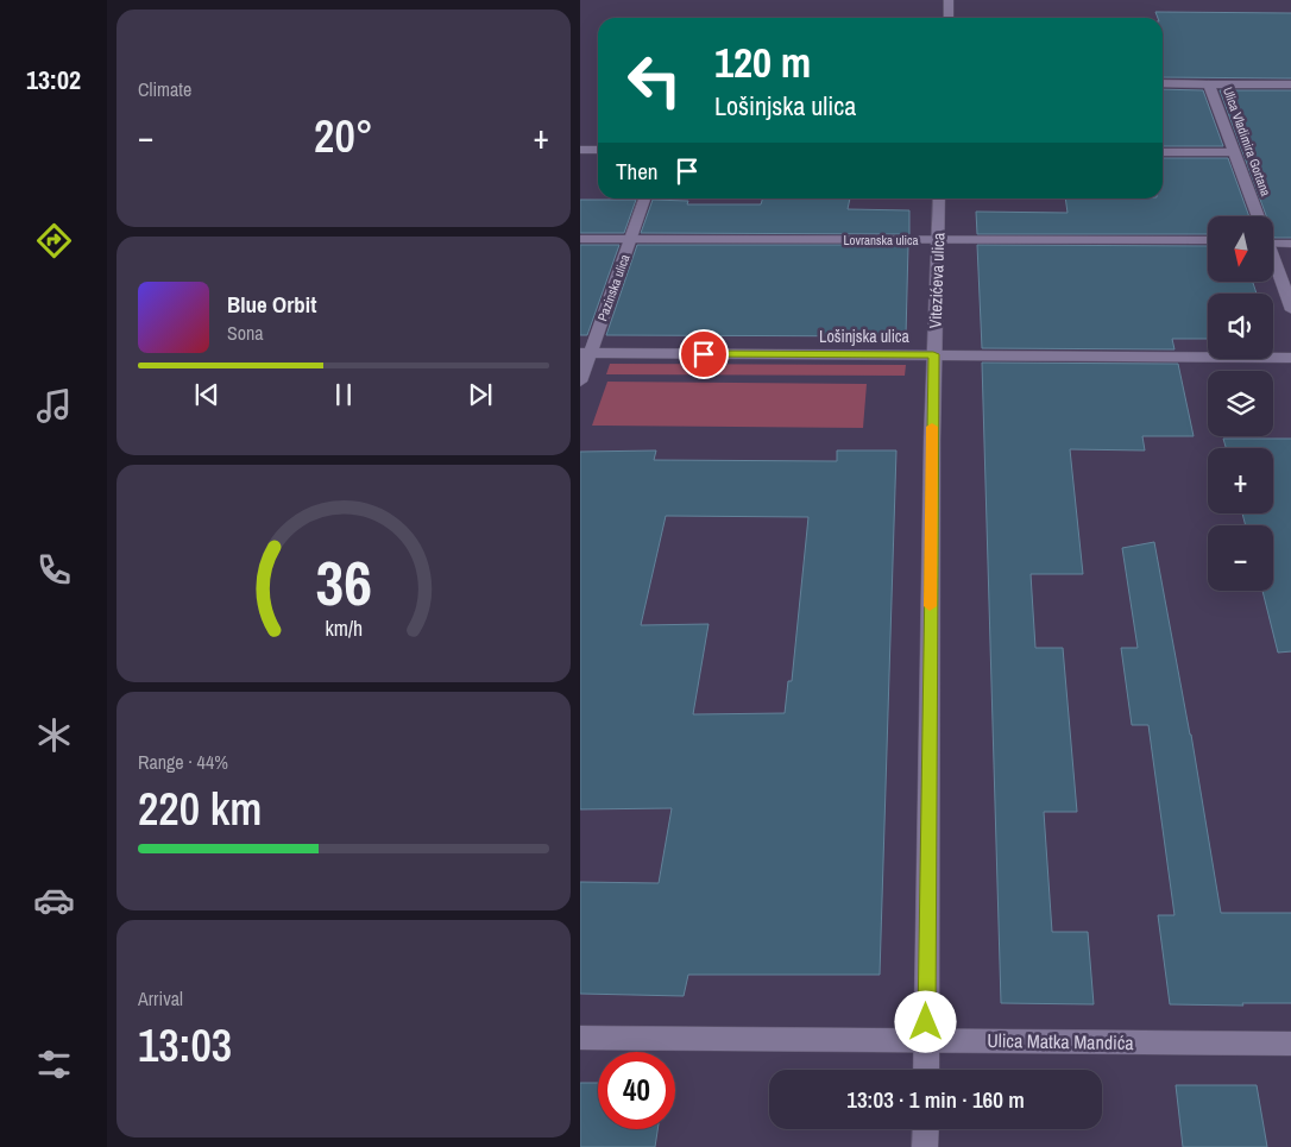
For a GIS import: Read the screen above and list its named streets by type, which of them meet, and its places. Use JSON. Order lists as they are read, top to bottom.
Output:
{
  "streets": {
    "street": [
      "Ulica Vladimira Gortana",
      "Lovranska ulica",
      "Vitezićeva ulica",
      "Pazinska ulica",
      "Lošinjska ulica",
      "Ulica Matka Mandića"
    ]
  },
  "crossings": [
    ["Lovranska ulica", "Vitezićeva ulica"],
    ["Lovranska ulica", "Pazinska ulica"],
    ["Vitezićeva ulica", "Lošinjska ulica"],
    ["Vitezićeva ulica", "Ulica Matka Mandića"],
    ["Pazinska ulica", "Lošinjska ulica"]
  ],
  "north": "bottom",
  "page": {
    "tabs": "13:02",
    "tile": [
      "Climate",
      ["Range · 44%", "220 km"],
      ["Arrival", "13:03"]
    ],
    "turn": ["120 m", "Lošinjska ulica"],
    "heat": ["−", "20°", "+"],
    "then": "Then",
    "map_buttons": ["+", "−"],
    "song": ["Blue Orbit", "Sona"],
    "limit": "40",
    "trip": "13:03 · 1 min · 160 m",
    "gauge": ["36", "km/h"]
  }
}
